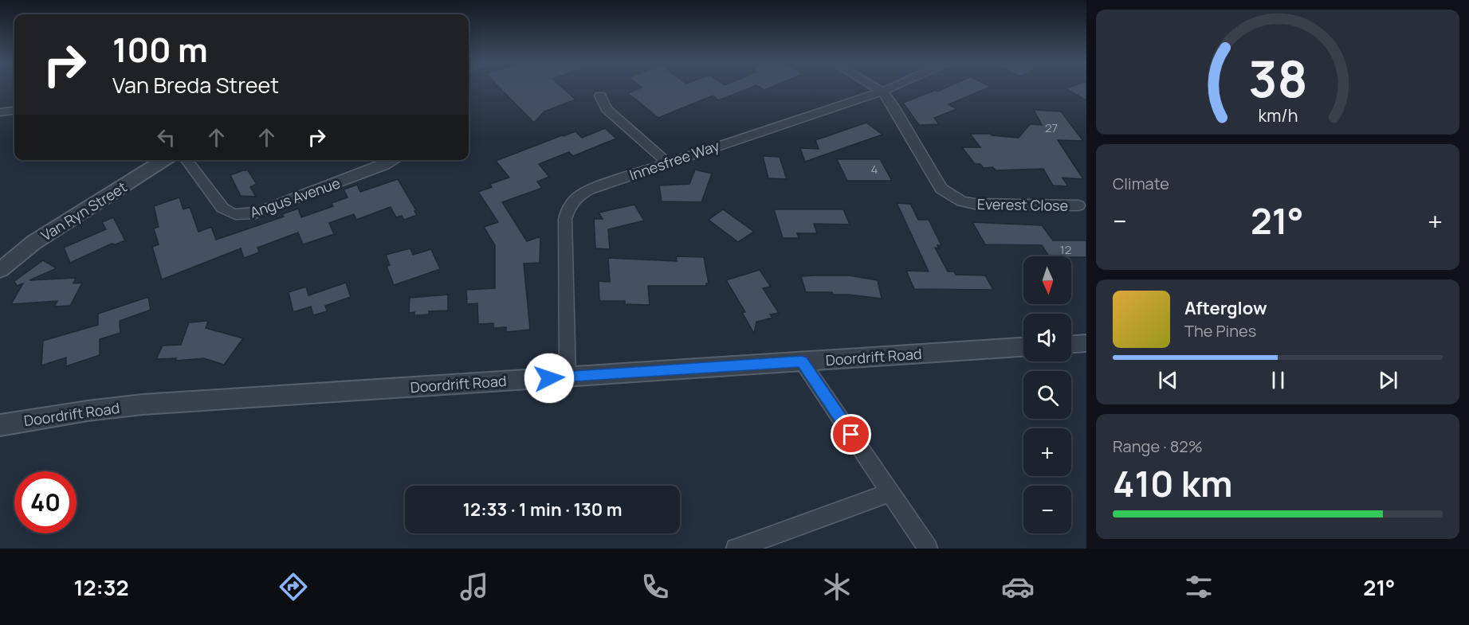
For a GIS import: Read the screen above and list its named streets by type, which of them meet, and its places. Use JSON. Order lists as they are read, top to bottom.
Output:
{
  "streets": {
    "street": [
      "Innesfree Way",
      "Angus Avenue",
      "Everest Close",
      "Van Ryn Street",
      "Doordrift Road"
    ]
  },
  "crossings": [
    ["Innesfree Way", "Everest Close"],
    ["Innesfree Way", "Doordrift Road"]
  ],
  "house_numbers": ["27", "4", "12"],
  "north": "bottom",
  "page": {
    "turn": ["100 m", "Van Breda Street"],
    "tile": [
      "Climate",
      ["Range · 82%", "410 km"]
    ],
    "heat": ["−", "21°", "+"],
    "map_buttons": ["+", "−"],
    "song": ["Afterglow", "The Pines"],
    "limit": "40",
    "trip": "12:33 · 1 min · 130 m",
    "tabs": ["12:32", "21°"],
    "gauge": ["38", "km/h"]
  }
}
